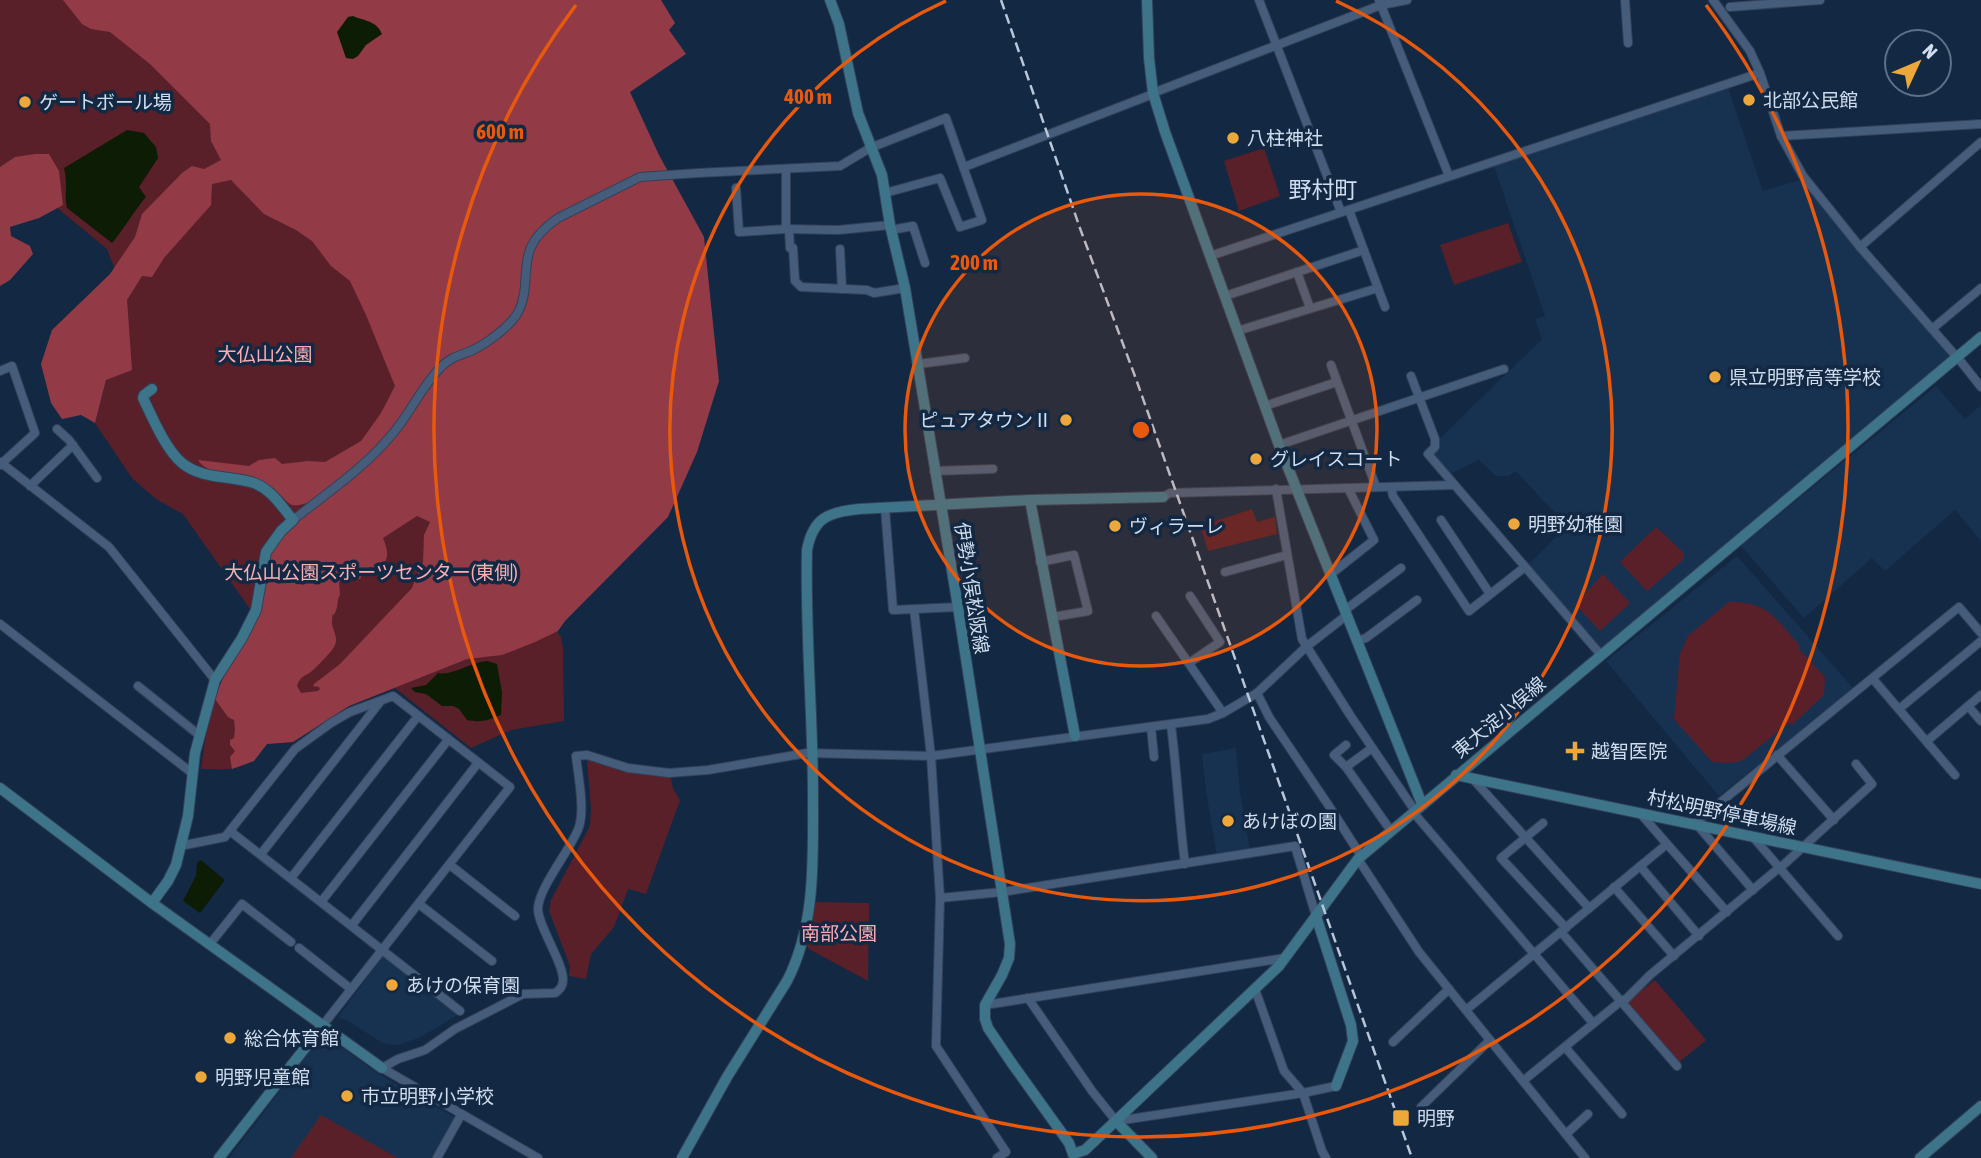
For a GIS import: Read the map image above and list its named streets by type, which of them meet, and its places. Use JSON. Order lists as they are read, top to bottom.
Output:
{
  "streets": {
    "street": ["伊勢小俣松阪線", "東大淀小俣線", "村松明野停車場線"]
  },
  "crossings": [
    ["東大淀小俣線", "村松明野停車場線"]
  ],
  "districts": ["野村町"],
  "parks": ["大仏山公園", "大仏山公園スポーツセンター(東側)", "南部公園"],
  "places": {
    "other": [
      "北部公民館",
      "ゲートボール場",
      "八柱神社",
      "県立明野高等学校",
      "ピュアタウンⅡ",
      "グレイスコート",
      "明野幼稚園",
      "ヴィラーレ",
      "あけぼの園",
      "あけの保育園",
      "総合体育館",
      "明野児童館",
      "市立明野小学校"
    ],
    "health": ["越智医院"],
    "transit": ["明野"]
  },
  "north": "top right",
  "rings": ["400 m", "600 m", "200 m"]
}
